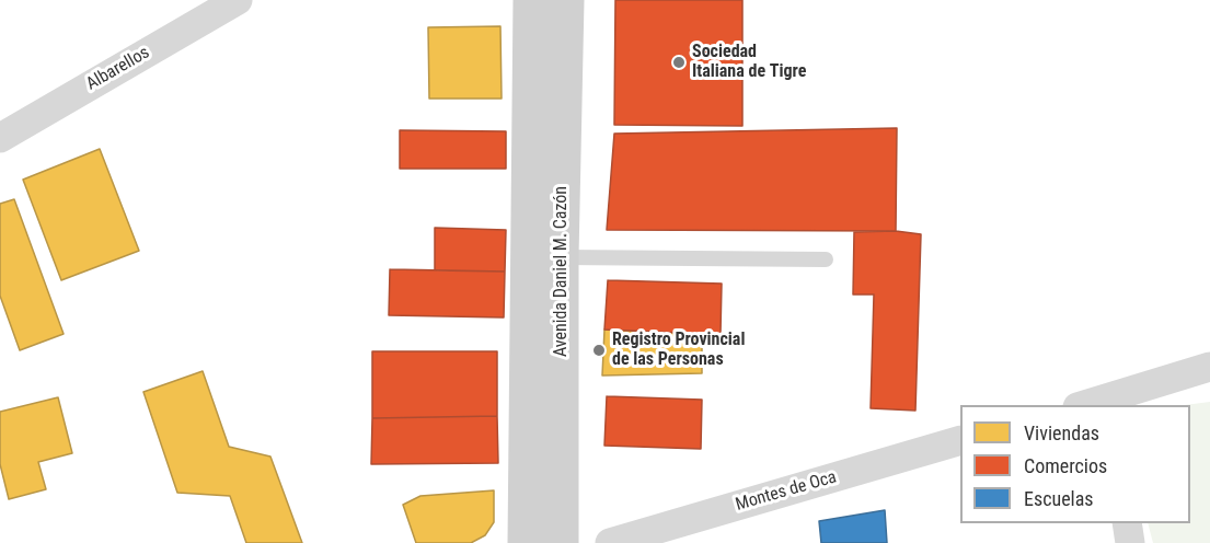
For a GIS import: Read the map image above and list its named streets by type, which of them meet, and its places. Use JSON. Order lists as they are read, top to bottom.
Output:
{
  "streets": {
    "main road": ["Avenida Daniel M. Cazón"],
    "street": ["Albarellos", "Montes de Oca"]
  },
  "places": ["Sociedad Italiana de Tigre", "Registro Provincial de las Personas"],
  "legend": ["Viviendas", "Comercios", "Escuelas"]
}
